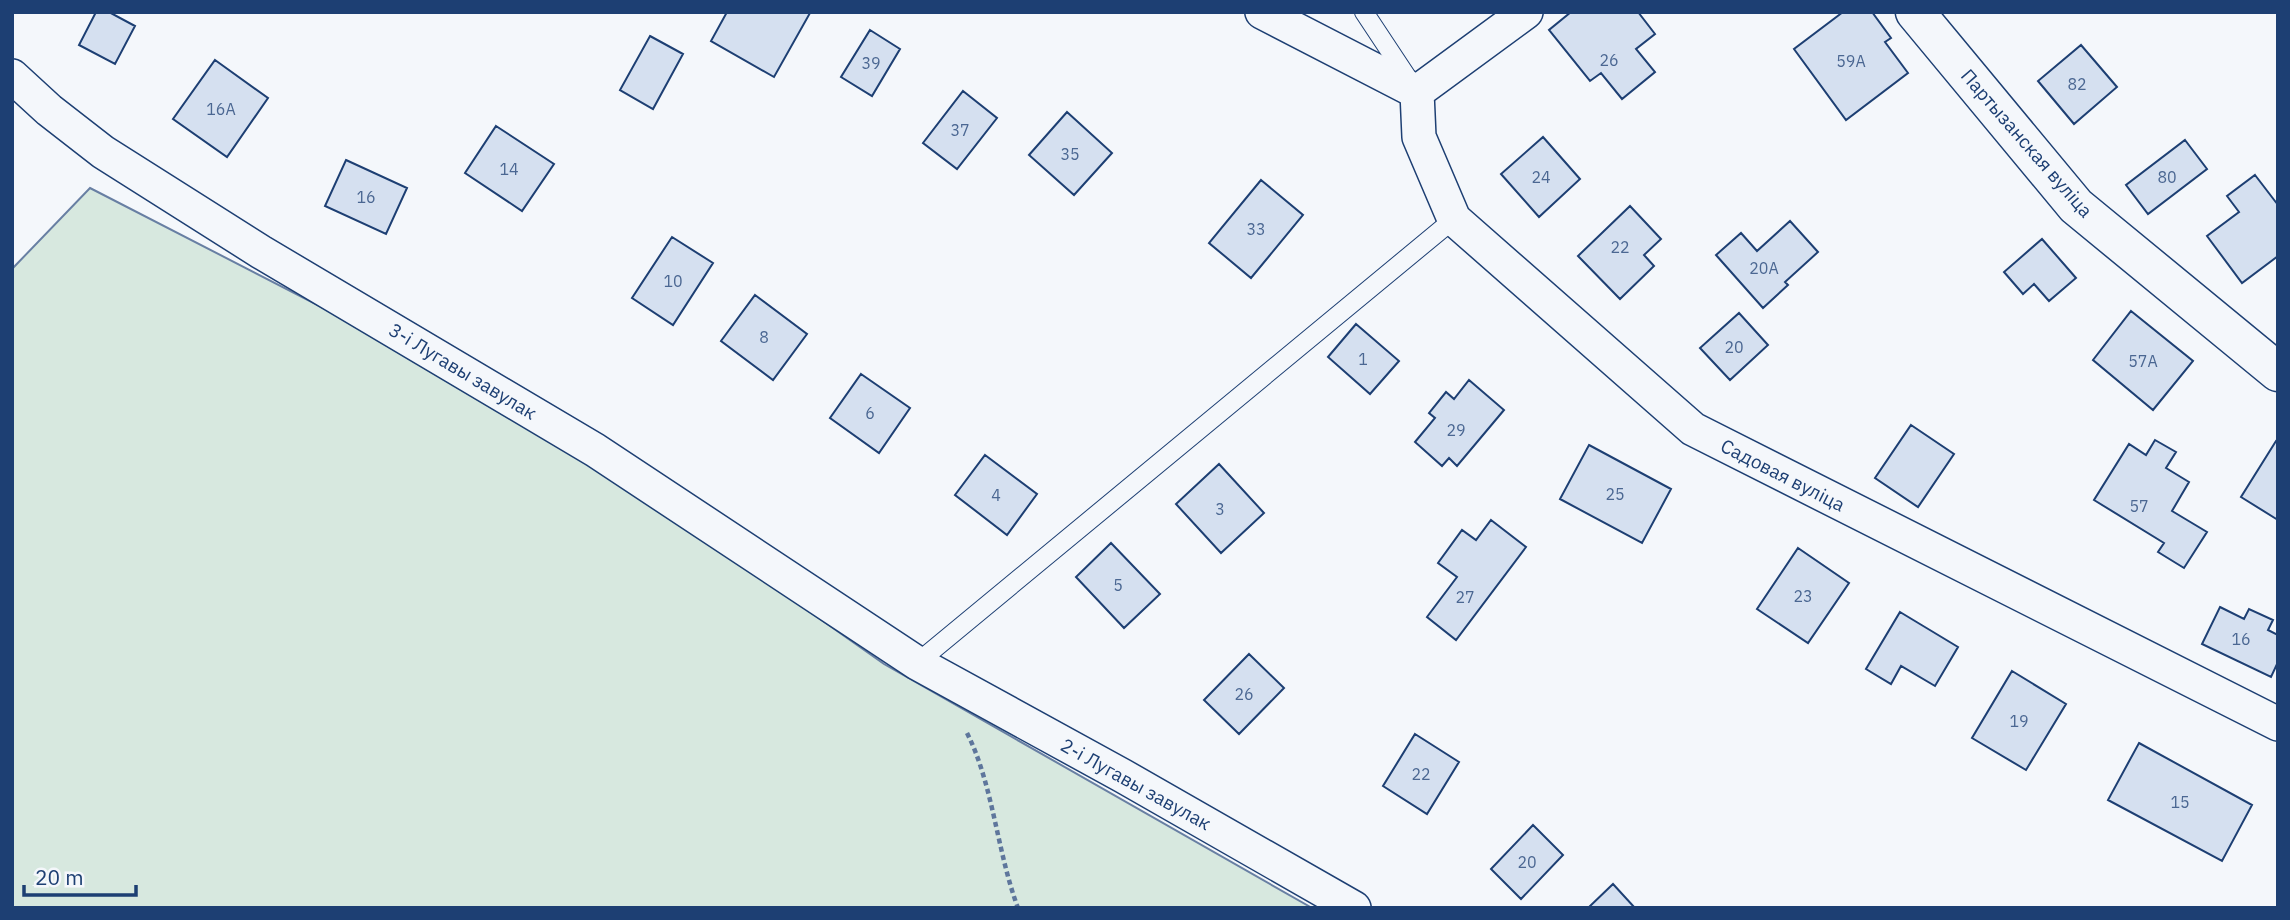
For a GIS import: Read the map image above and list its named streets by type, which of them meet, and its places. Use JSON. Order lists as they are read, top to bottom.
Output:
{
  "streets": {
    "main road": ["Партызанская вуліца"],
    "street": ["3-і Лугавы завулак", "Садовая вуліца", "2-і Лугавы завулак"]
  },
  "crossings": [
    ["3-і Лугавы завулак", "2-і Лугавы завулак"]
  ],
  "house_numbers": [
    "26",
    "59А",
    "39",
    "82",
    "16А",
    "37",
    "35",
    "14",
    "24",
    "80",
    "16",
    "33",
    "22",
    "20А",
    "10",
    "8",
    "20",
    "1",
    "57А",
    "6",
    "29",
    "25",
    "4",
    "57",
    "3",
    "5",
    "23",
    "27",
    "16",
    "26",
    "19",
    "22",
    "15",
    "20"
  ],
  "scale_bar": "20 m"
}
